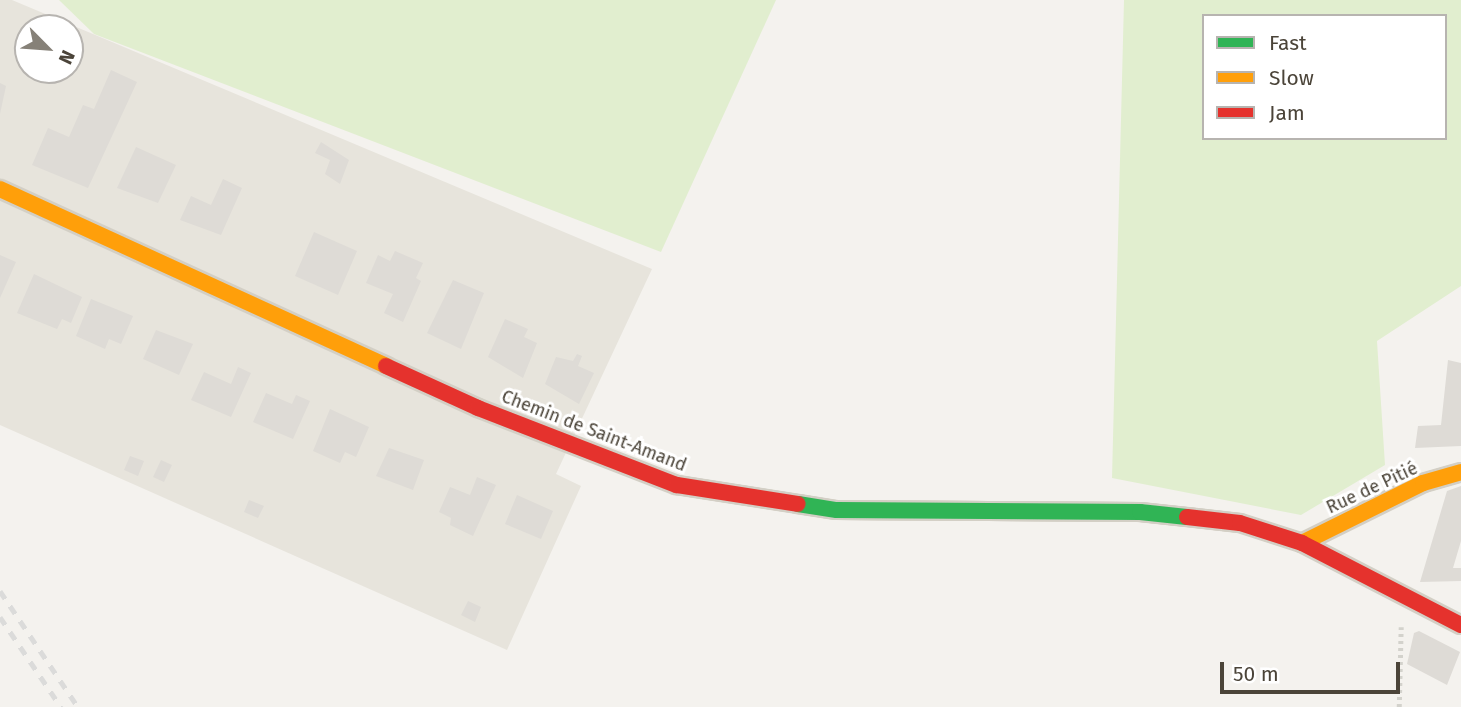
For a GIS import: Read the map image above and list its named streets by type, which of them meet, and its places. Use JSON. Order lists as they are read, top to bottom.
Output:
{
  "streets": {
    "street": ["Chemin de Saint-Amand", "Rue de Pitié"]
  },
  "crossings": [
    ["Chemin de Saint-Amand", "Rue de Pitié"]
  ],
  "legend": ["Fast", "Slow", "Jam"],
  "scale_bar": "50 m",
  "north": "bottom right"
}
